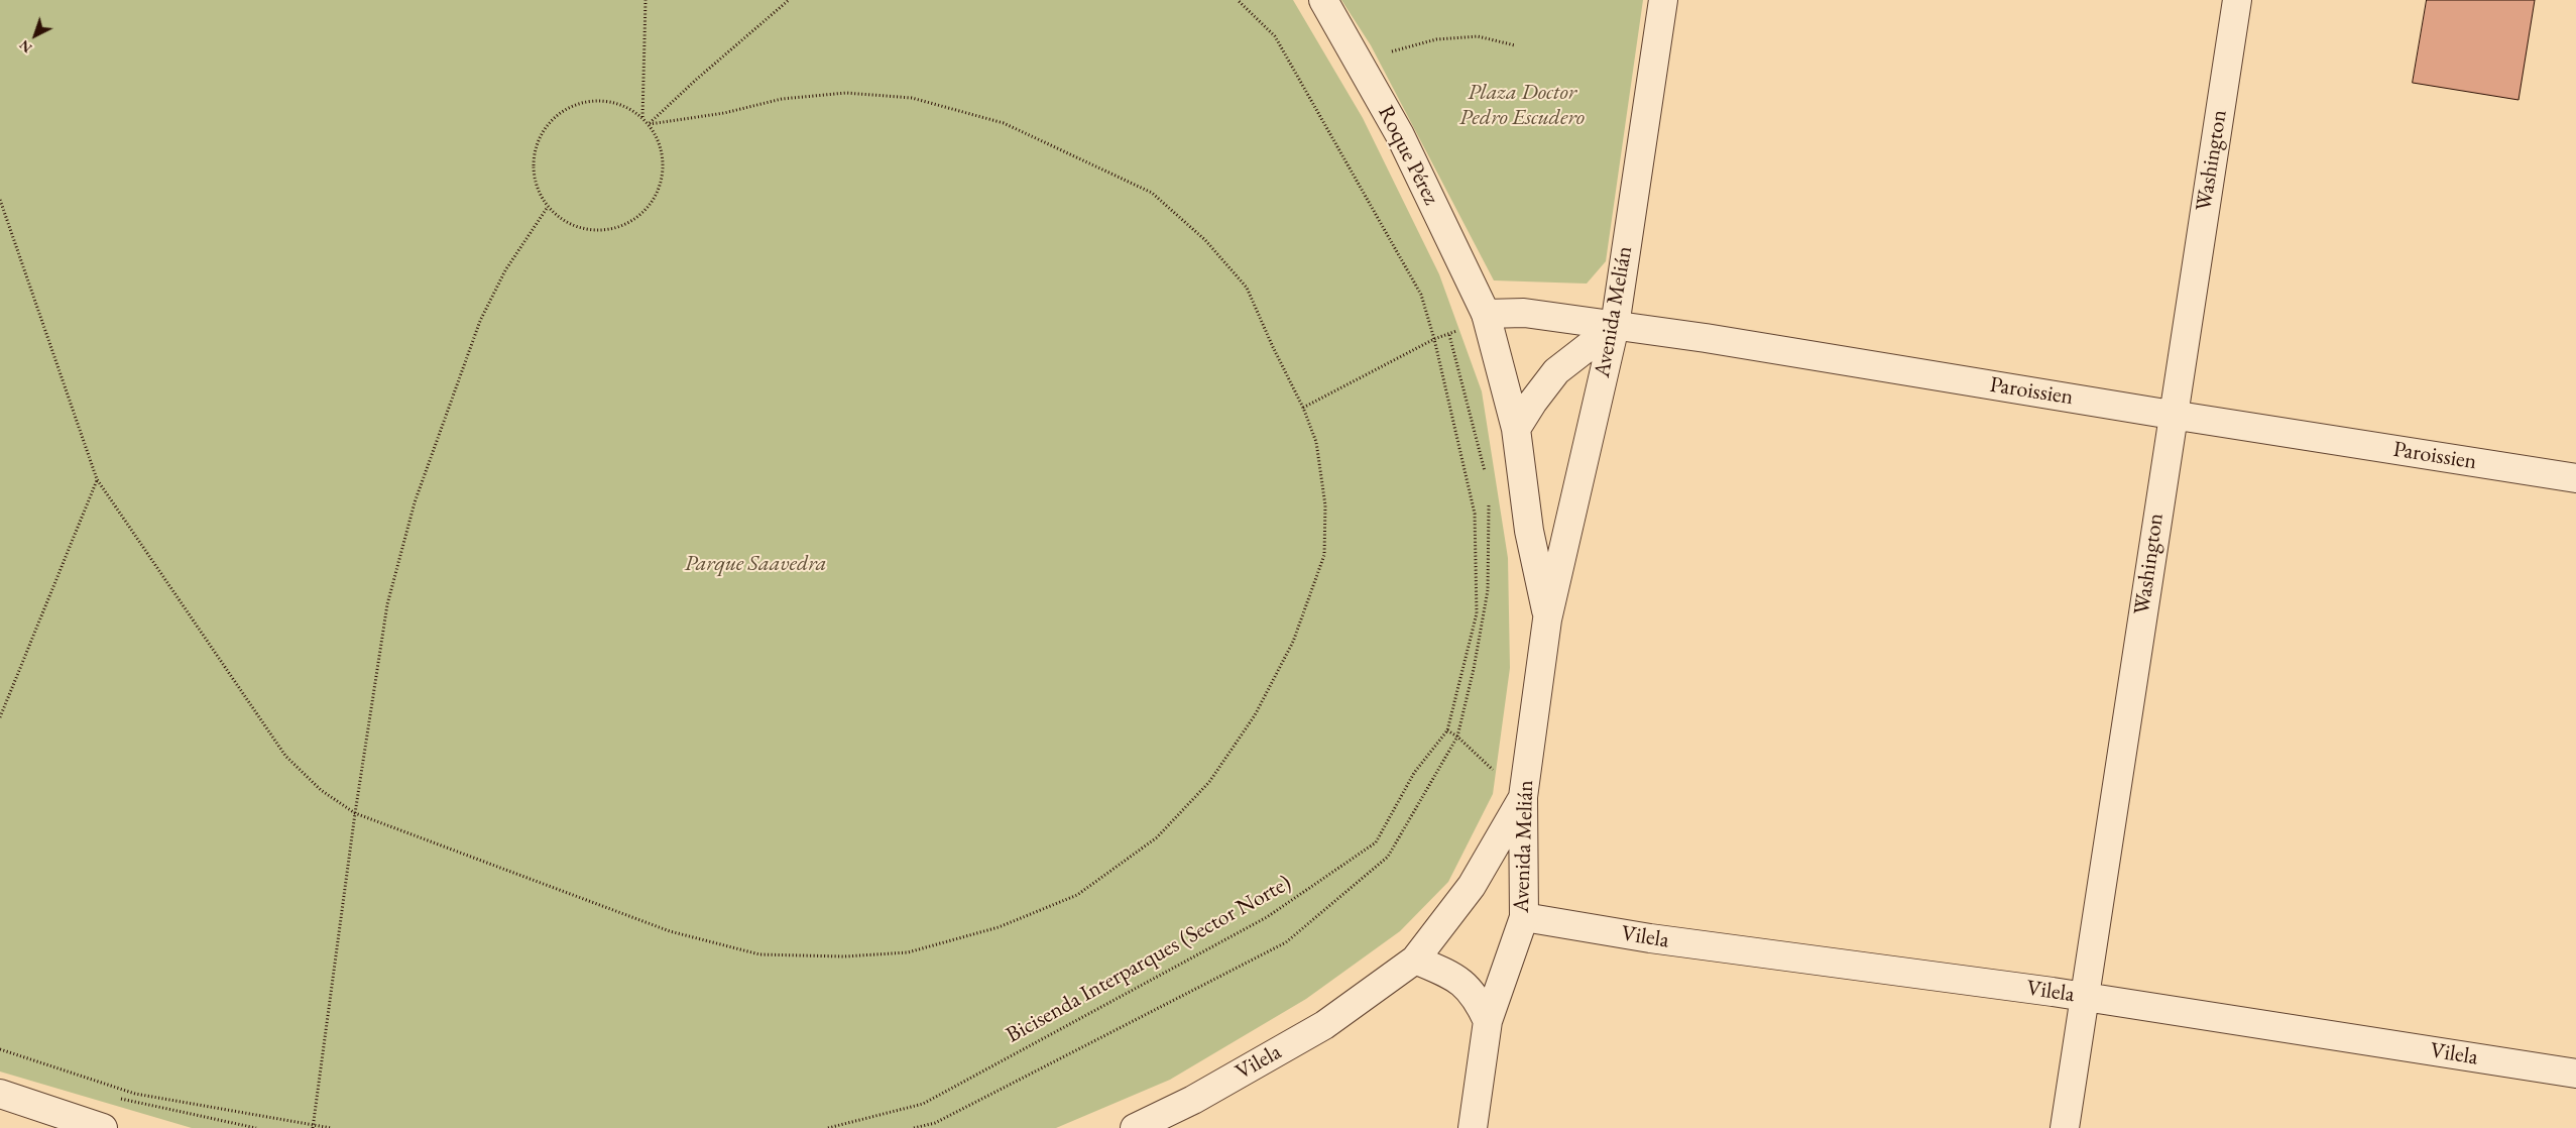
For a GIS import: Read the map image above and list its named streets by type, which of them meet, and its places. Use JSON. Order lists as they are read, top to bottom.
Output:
{
  "streets": {
    "street": [
      "Roque Pérez",
      "Washington",
      "Avenida Melián",
      "Paroissien",
      "Vilela"
    ],
    "path": ["Bicisenda Interparques (Sector Norte)"]
  },
  "crossings": [
    ["Roque Pérez", "Avenida Melián"],
    ["Roque Pérez", "Paroissien"],
    ["Washington", "Paroissien"],
    ["Washington", "Vilela"],
    ["Avenida Melián", "Paroissien"],
    ["Avenida Melián", "Vilela"]
  ],
  "parks": ["Plaza Doctor Pedro Escudero", "Parque Saavedra"],
  "north": "bottom left"
}
